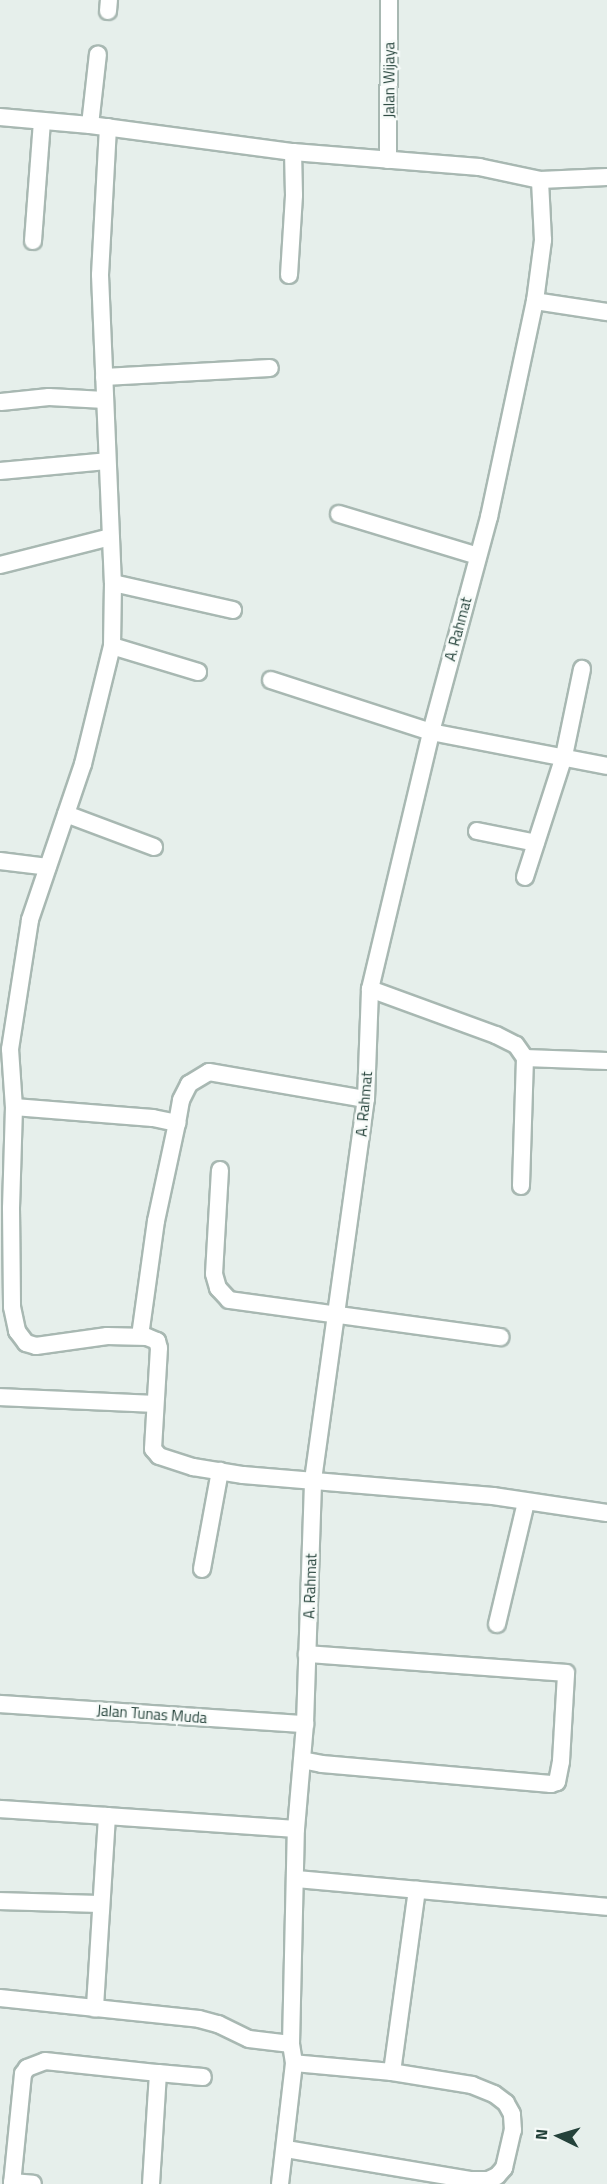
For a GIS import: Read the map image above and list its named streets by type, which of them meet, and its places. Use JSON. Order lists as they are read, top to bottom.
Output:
{
  "streets": {
    "street": ["Jalan Wijaya", "A. Rahmat", "Jalan Tunas Muda"]
  },
  "crossings": [
    ["A. Rahmat", "Jalan Tunas Muda"]
  ],
  "north": "left"
}
